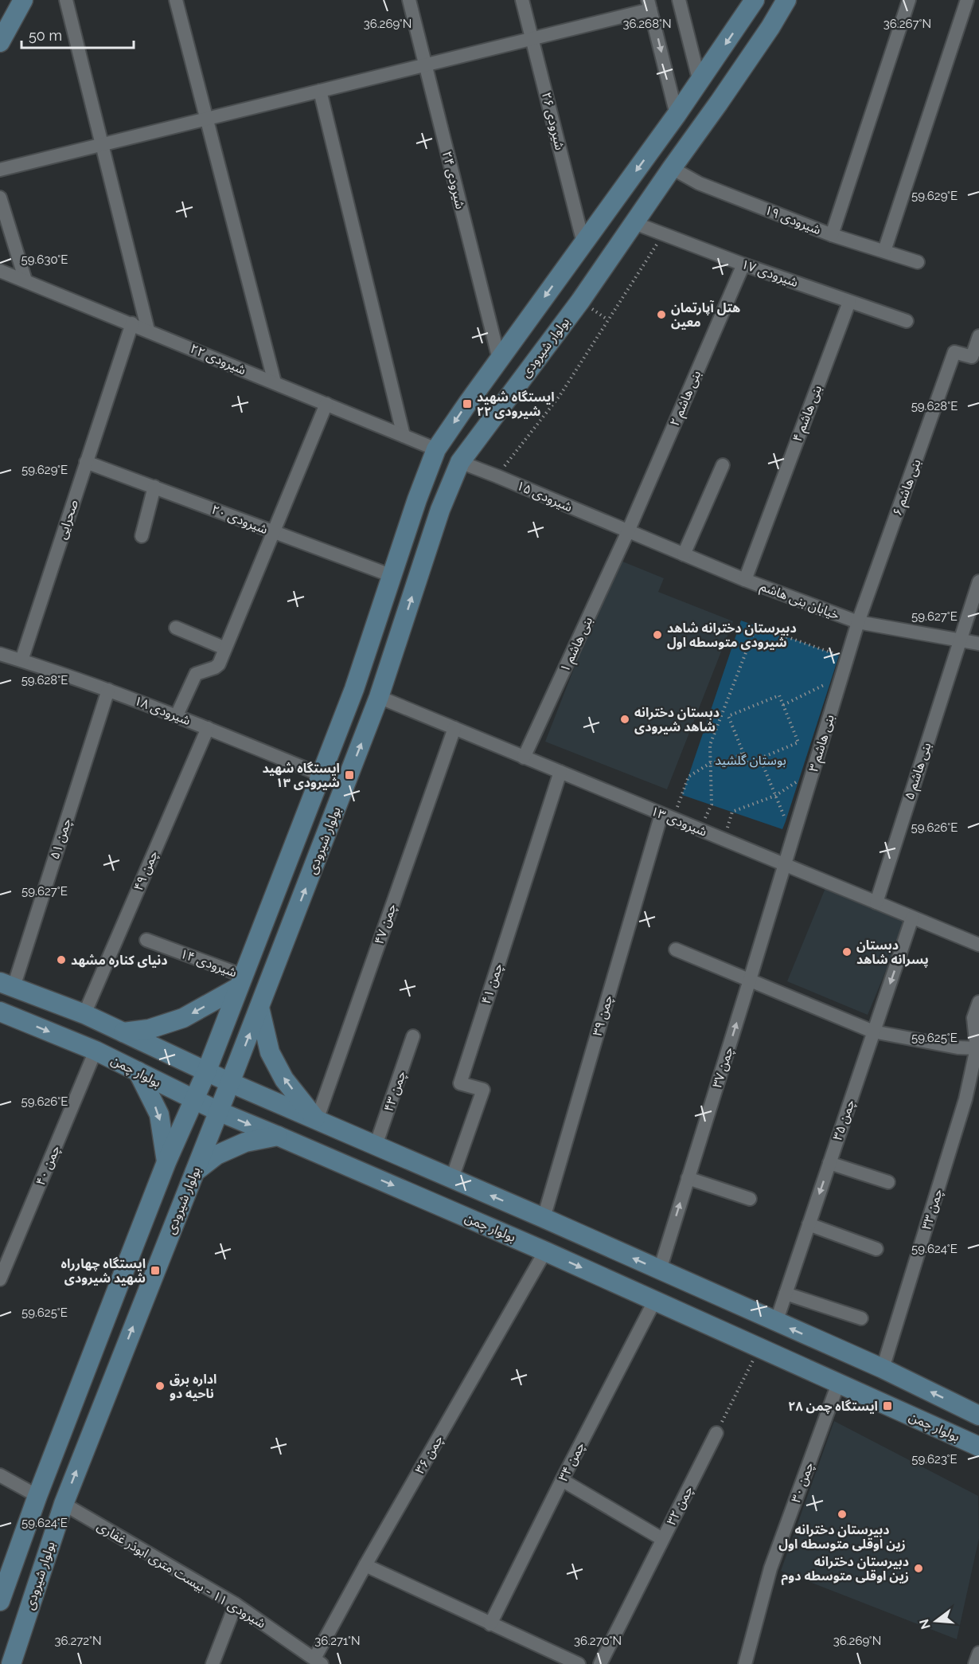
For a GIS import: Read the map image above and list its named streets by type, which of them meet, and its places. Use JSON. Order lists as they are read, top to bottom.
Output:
{
  "streets": {
    "main road": ["بولوار شیرودی", "بولوار چمن"],
    "street": [
      "شیرودی ۲۶",
      "شیرودی ۲۴",
      "شیرودی ۱۹",
      "شیرودی ۱۷",
      "شیرودی ۲۲",
      "بنی هاشم ۲",
      "بنی هاشم ۴",
      "بنی هاشم ۶",
      "شیرودی ۱۵",
      "صحرایی",
      "شیرودی ۲۰",
      "خیابان بنی هاشم",
      "بنی هاشم ۱",
      "شیرودی ۱۸",
      "بنی هاشم ۳",
      "بنی هاشم ۵",
      "شیرودی ۱۳",
      "چمن ۵۱",
      "چمن ۴۹",
      "چمن ۴۷",
      "شیرودی ۱۴",
      "چمن ۴۱",
      "چمن ۳۹",
      "چمن ۳۷",
      "چمن ۴۳",
      "چمن ۳۵",
      "چمن ۴۰",
      "چمن ۳۳",
      "چمن ۳۶",
      "چمن ۳۴",
      "چمن ۳۰",
      "چمن ۳۲",
      "شیرودی ۱۱ - بیست متری ابوذر غفاری"
    ]
  },
  "crossings": [
    ["شیرودی ۲۶", "بولوار شیرودی"],
    ["شیرودی ۲۴", "بولوار شیرودی"],
    ["شیرودی ۱۹", "بولوار شیرودی"],
    ["شیرودی ۱۷", "بولوار شیرودی"],
    ["شیرودی ۱۷", "بنی هاشم ۲"],
    ["شیرودی ۱۷", "بنی هاشم ۴"],
    ["بولوار شیرودی", "شیرودی ۲۲"],
    ["بولوار شیرودی", "شیرودی ۱۵"],
    ["بولوار شیرودی", "شیرودی ۲۰"],
    ["بولوار شیرودی", "شیرودی ۱۸"],
    ["بولوار شیرودی", "شیرودی ۱۳"],
    ["بولوار شیرودی", "شیرودی ۱۴"],
    ["بولوار شیرودی", "بولوار چمن"],
    ["بولوار شیرودی", "شیرودی ۱۱ - بیست متری ابوذر غفاری"],
    ["شیرودی ۲۲", "صحرایی"],
    ["بنی هاشم ۲", "شیرودی ۱۵"],
    ["بنی هاشم ۲", "خیابان بنی هاشم"],
    ["بنی هاشم ۲", "بنی هاشم ۱"],
    ["بنی هاشم ۴", "خیابان بنی هاشم"],
    ["بنی هاشم ۶", "خیابان بنی هاشم"],
    ["بنی هاشم ۶", "بنی هاشم ۳"],
    ["شیرودی ۱۵", "خیابان بنی هاشم"],
    ["شیرودی ۱۵", "بنی هاشم ۱"],
    ["صحرایی", "شیرودی ۲۰"],
    ["صحرایی", "شیرودی ۱۸"],
    ["خیابان بنی هاشم", "بنی هاشم ۱"],
    ["خیابان بنی هاشم", "بنی هاشم ۳"],
    ["خیابان بنی هاشم", "بنی هاشم ۵"],
    ["بنی هاشم ۱", "شیرودی ۱۳"],
    ["شیرودی ۱۸", "چمن ۵۱"],
    ["شیرودی ۱۸", "چمن ۴۹"],
    ["بنی هاشم ۳", "شیرودی ۱۳"],
    ["بنی هاشم ۳", "چمن ۳۷"],
    ["بنی هاشم ۵", "شیرودی ۱۳"],
    ["شیرودی ۱۳", "چمن ۴۷"],
    ["شیرودی ۱۳", "چمن ۴۱"],
    ["شیرودی ۱۳", "چمن ۳۹"],
    ["شیرودی ۱۳", "چمن ۳۷"],
    ["شیرودی ۱۳", "چمن ۳۵"],
    ["بولوار چمن", "چمن ۴۰"],
    ["بولوار چمن", "چمن ۳۶"],
    ["بولوار چمن", "چمن ۳۴"],
    ["بولوار چمن", "چمن ۳۰"],
    ["چمن ۳۶", "شیرودی ۱۱ - بیست متری ابوذر غفاری"]
  ],
  "one_way": ["چمن ۳۷", "چمن ۳۵"],
  "parks": ["بوستان گلشید"],
  "places": {
    "other": [
      "هتل آپارتمان معین",
      "دبیرستان دخترانه شاهد شیرودی متوسطه اول",
      "دبستان دخترانه شاهد شیرودی",
      "دبستان پسرانه شاهد",
      "دنیای کناره مشهد",
      "اداره برق ناحیه دو",
      "دبیرستان دخترانه زین اوقلی متوسطه اول",
      "دبیرستان دخترانه زین اوقلی متوسطه دوم"
    ],
    "transit": [
      "ایستگاه شهید شیرودی ۲۲",
      "ایستگاه شهید شیرودی ۱۳",
      "ایستگاه چهارراه شهید شیرودی",
      "ایستگاه چمن ۲۸"
    ]
  },
  "scale_bar": "50 m",
  "north": "left",
  "coordinates": [
    "36.269°N",
    "36.268°N",
    "36.267°N",
    "59.629°E",
    "59.630°E",
    "59.628°E",
    "59.627°E",
    "59.626°E",
    "59.625°E",
    "59.624°E",
    "59.623°E",
    "36.272°N",
    "36.271°N",
    "36.270°N"
  ]
}
